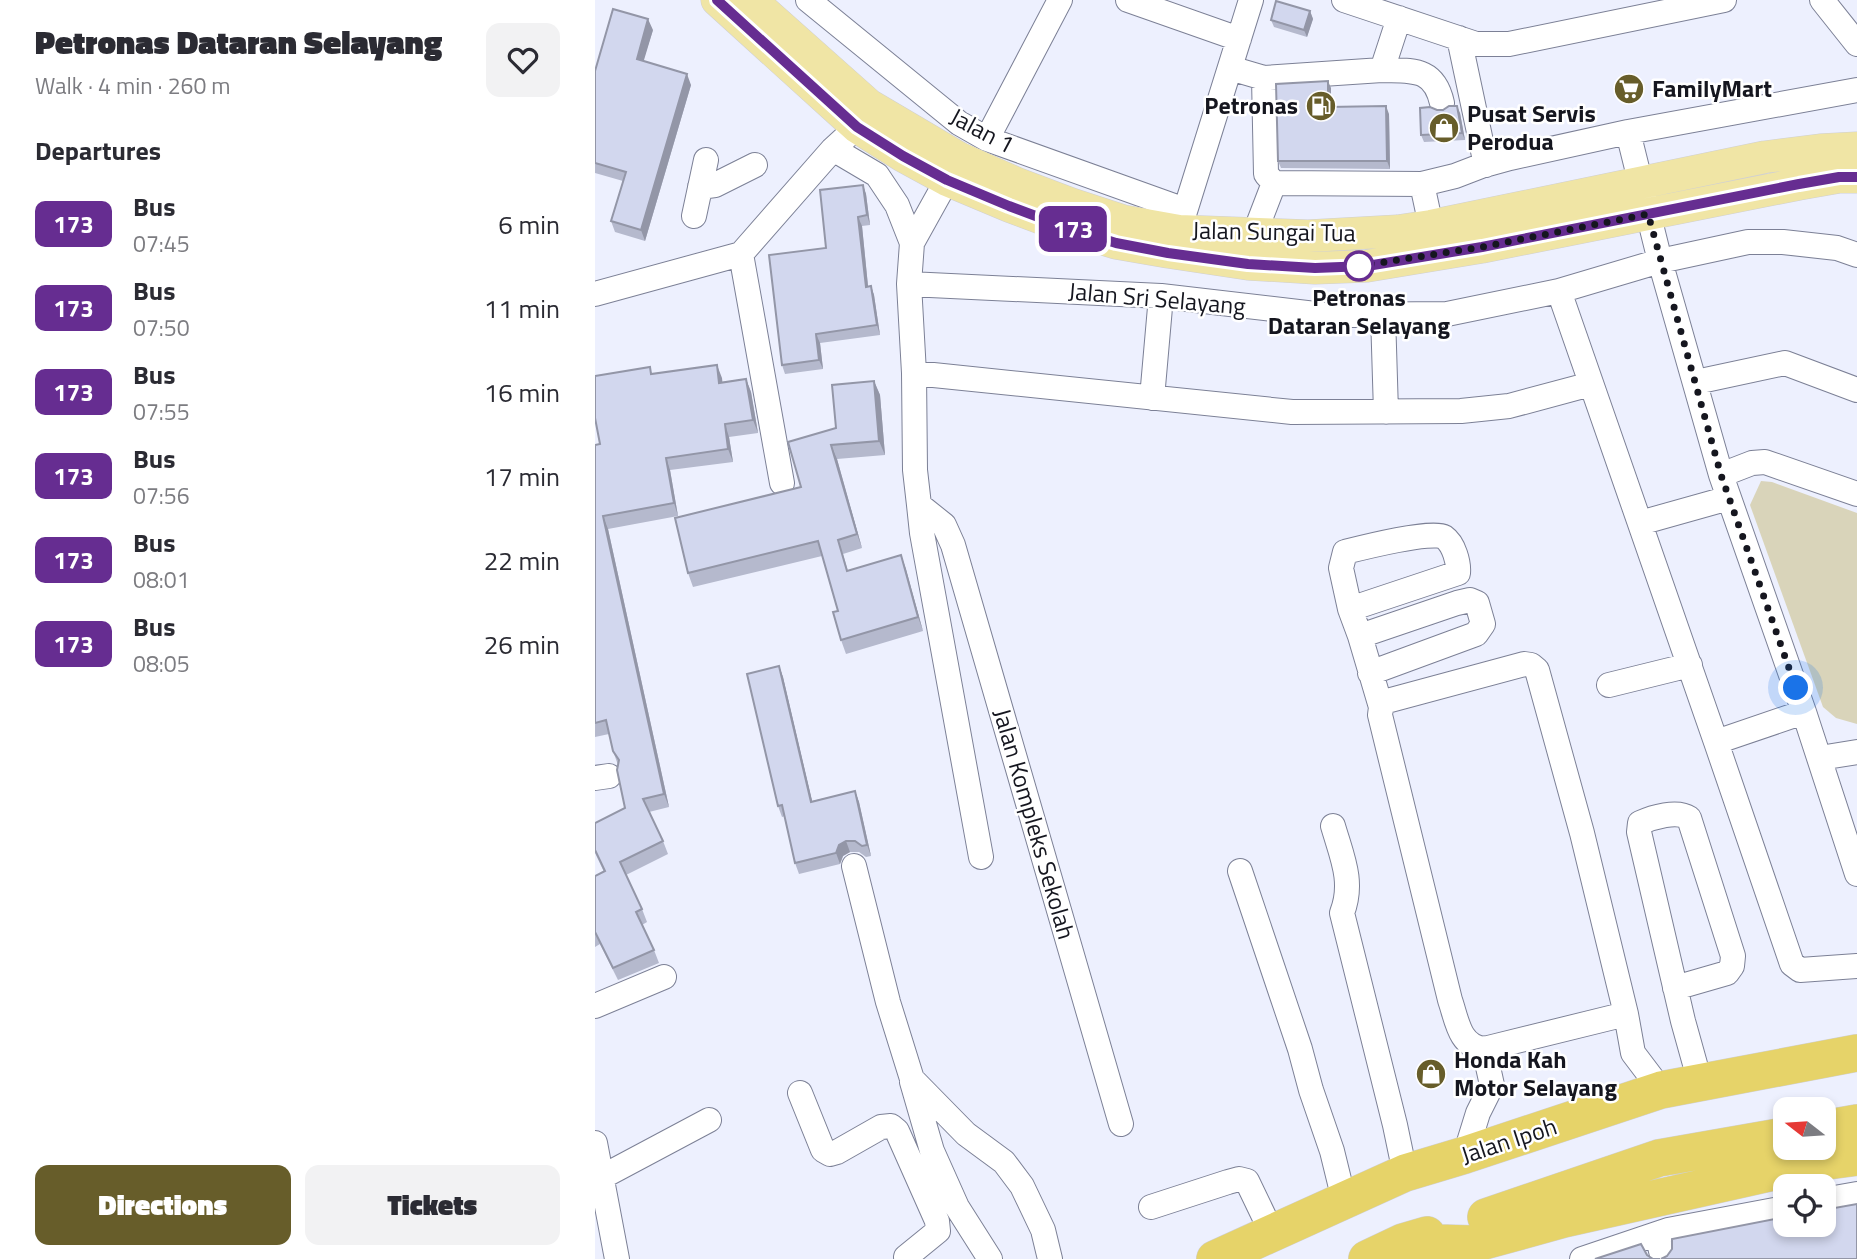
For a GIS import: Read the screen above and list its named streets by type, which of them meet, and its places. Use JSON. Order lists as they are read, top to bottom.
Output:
{
  "streets": {
    "highway": ["Jalan Ipoh"],
    "main road": ["Jalan Sungai Tua"],
    "street": ["Jalan 1", "Jalan Sri Selayang", "Jalan Kompleks Sekolah"]
  },
  "crossings": [
    ["Jalan 1", "Jalan Sungai Tua"]
  ],
  "places": {
    "supermarket": ["FamilyMart"],
    "fuel station": ["Petronas"],
    "shop": ["Pusat Servis Perodua", "Honda Kah Motor Selayang"],
    "other": ["Petronas Dataran Selayang"]
  },
  "lines": ["bus line 173"],
  "north": "left",
  "page": {
    "heading": [
      ["Petronas Dataran Selayang", "Walk · 4 min · 260 m"],
      "Departures"
    ],
    "on_map": "173",
    "list": [
      {
        "mark": "173",
        "name": "Bus",
        "note": "07:45",
        "value": "6 min"
      },
      {
        "mark": "173",
        "name": "Bus",
        "note": "07:50",
        "value": "11 min"
      },
      {
        "mark": "173",
        "name": "Bus",
        "note": "07:55",
        "value": "16 min"
      },
      {
        "mark": "173",
        "name": "Bus",
        "note": "07:56",
        "value": "17 min"
      },
      {
        "mark": "173",
        "name": "Bus",
        "note": "08:01",
        "value": "22 min"
      },
      {
        "mark": "173",
        "name": "Bus",
        "note": "08:05",
        "value": "26 min"
      }
    ],
    "buttons": ["Directions", "Tickets"]
  }
}
